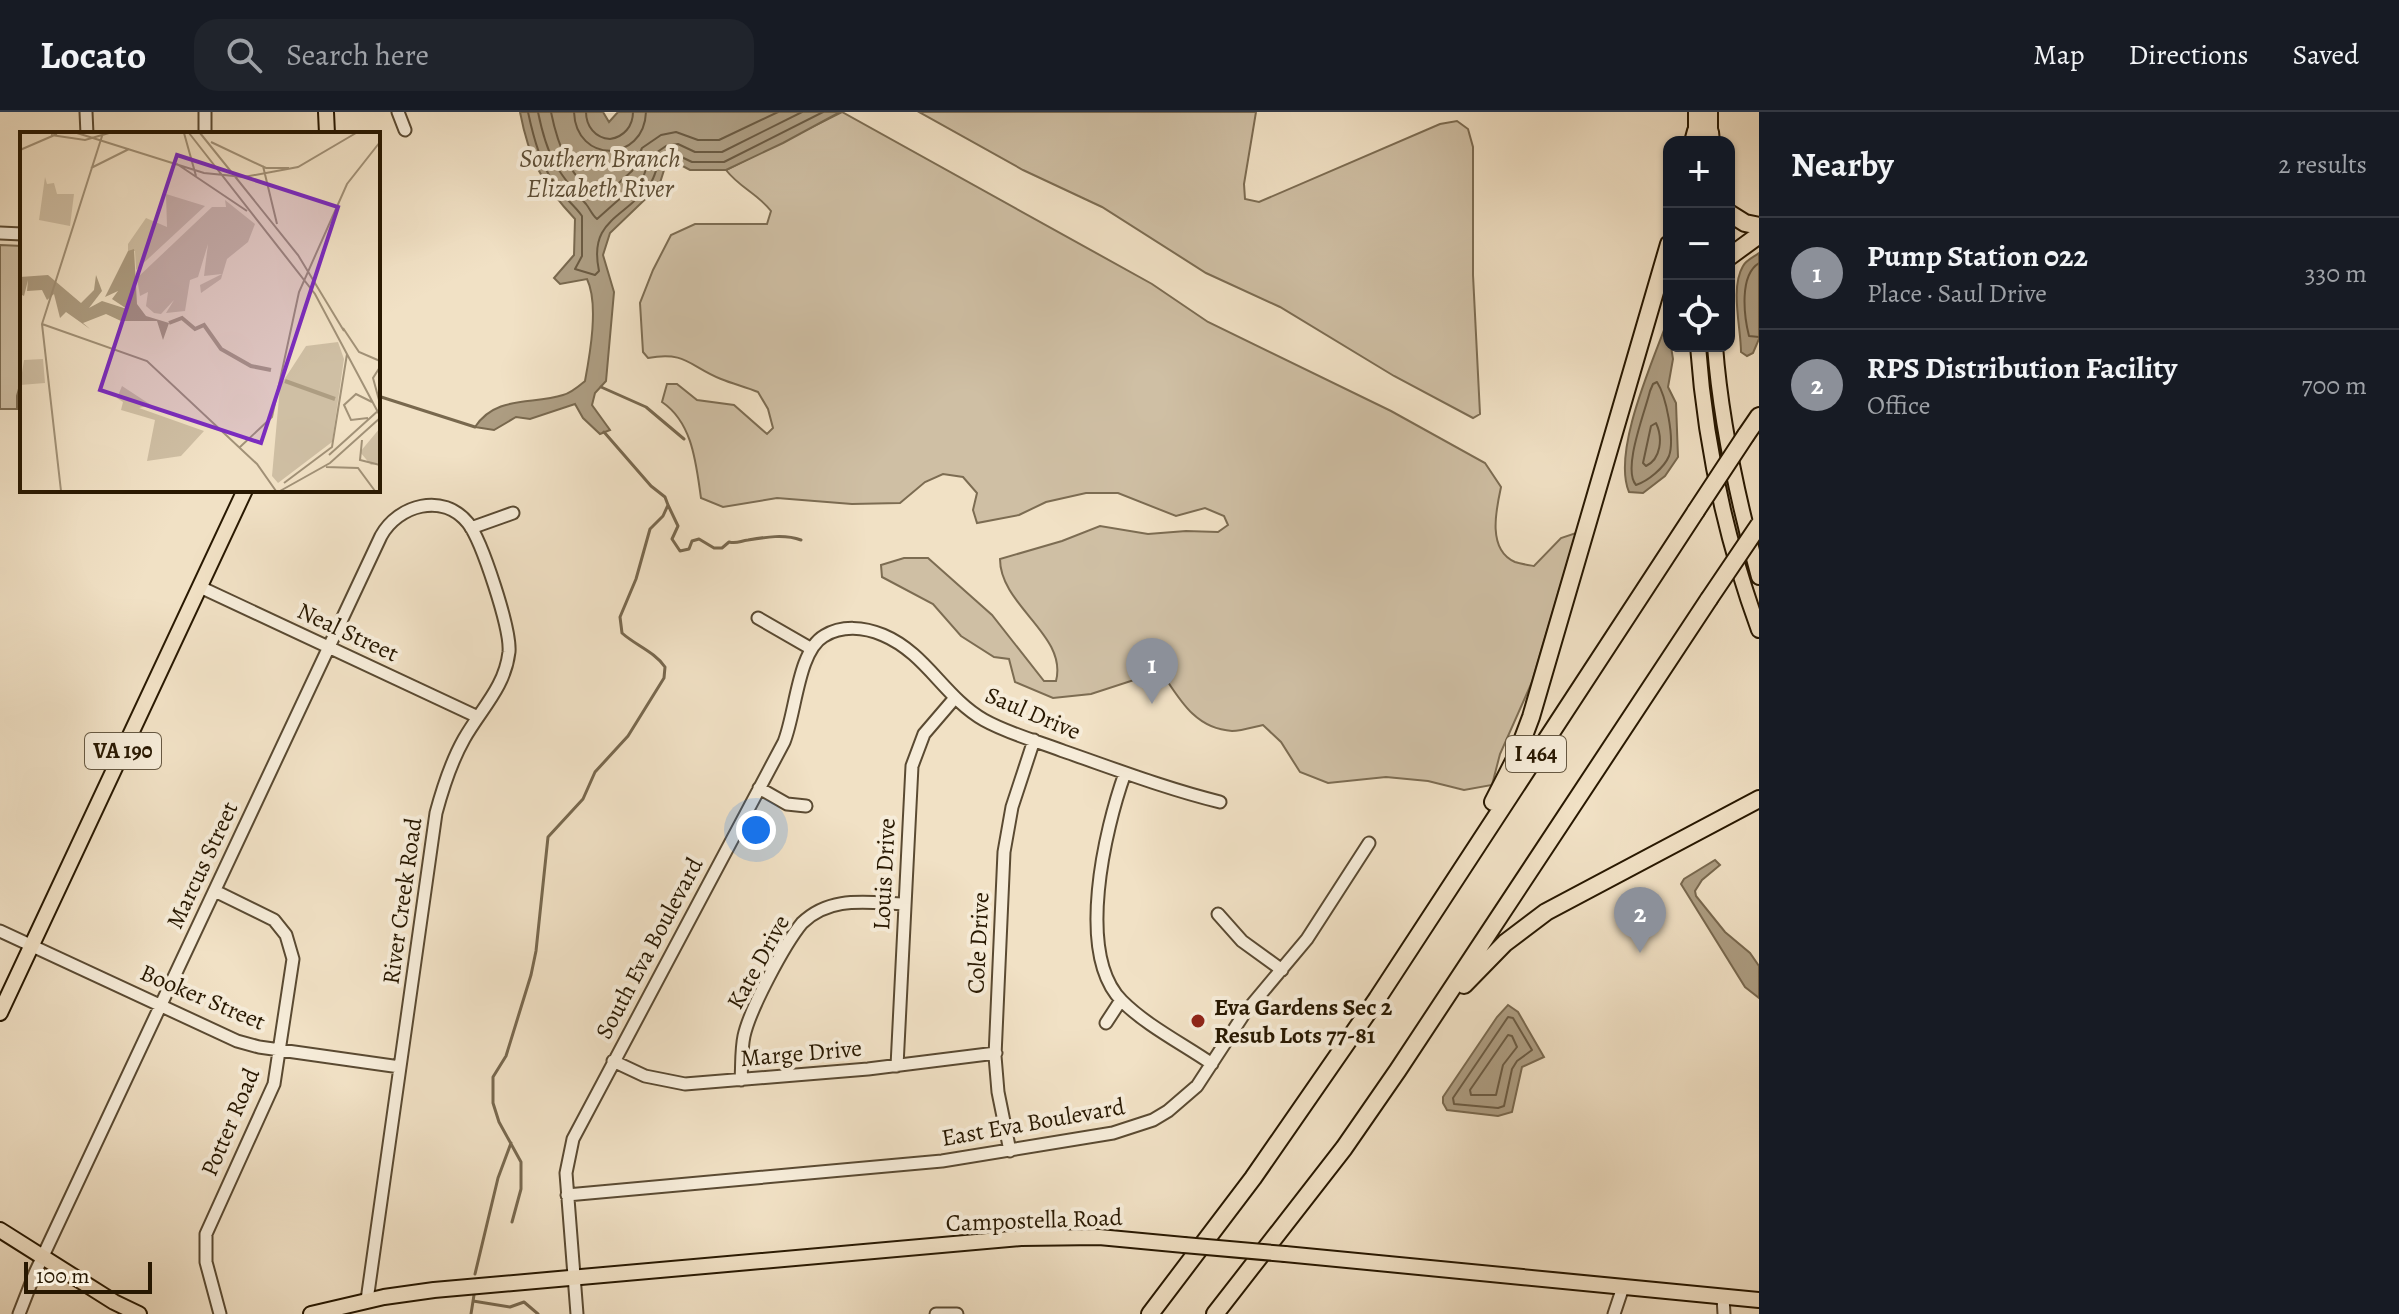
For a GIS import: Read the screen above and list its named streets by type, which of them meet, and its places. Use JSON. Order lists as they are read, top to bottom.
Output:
{
  "streets": {
    "highway": ["I 464"],
    "main road": ["VA 190", "Campostella Road"],
    "street": [
      "Neal Street",
      "Saul Drive",
      "Marcus Street",
      "Louis Drive",
      "River Creek Road",
      "Cole Drive",
      "South Eva Boulevard",
      "Kate Drive",
      "Booker Street",
      "Marge Drive",
      "Potter Road",
      "East Eva Boulevard"
    ]
  },
  "crossings": [
    ["Neal Street", "VA 190"],
    ["Neal Street", "Marcus Street"],
    ["Neal Street", "River Creek Road"],
    ["Saul Drive", "Louis Drive"],
    ["Saul Drive", "Cole Drive"],
    ["Saul Drive", "South Eva Boulevard"],
    ["VA 190", "Booker Street"],
    ["Marcus Street", "River Creek Road"],
    ["Marcus Street", "Booker Street"],
    ["Marcus Street", "Potter Road"],
    ["Louis Drive", "Kate Drive"],
    ["Louis Drive", "Marge Drive"],
    ["River Creek Road", "Booker Street"],
    ["River Creek Road", "Campostella Road"],
    ["Cole Drive", "Marge Drive"],
    ["Cole Drive", "East Eva Boulevard"],
    ["South Eva Boulevard", "Marge Drive"],
    ["South Eva Boulevard", "East Eva Boulevard"],
    ["South Eva Boulevard", "Campostella Road"],
    ["Kate Drive", "Marge Drive"],
    ["Booker Street", "Potter Road"]
  ],
  "water": ["Southern Branch Elizabeth River"],
  "places": ["Eva Gardens Sec 2 Resub Lots 77-81"],
  "scale_bar": "100 m",
  "page": {
    "header": "Locato",
    "search": "Search here",
    "nav": ["Map", "Directions", "Saved"],
    "heading": ["Nearby", "2 results"],
    "map_buttons": ["+", "−"],
    "list": [
      {
        "mark": "1",
        "name": "Pump Station 022",
        "note": "Place · Saul Drive",
        "value": "330 m"
      },
      {
        "mark": "2",
        "name": "RPS Distribution Facility",
        "note": "Office",
        "value": "700 m"
      }
    ],
    "pins": ["1", "2"],
    "scale": "100 m"
  }
}
